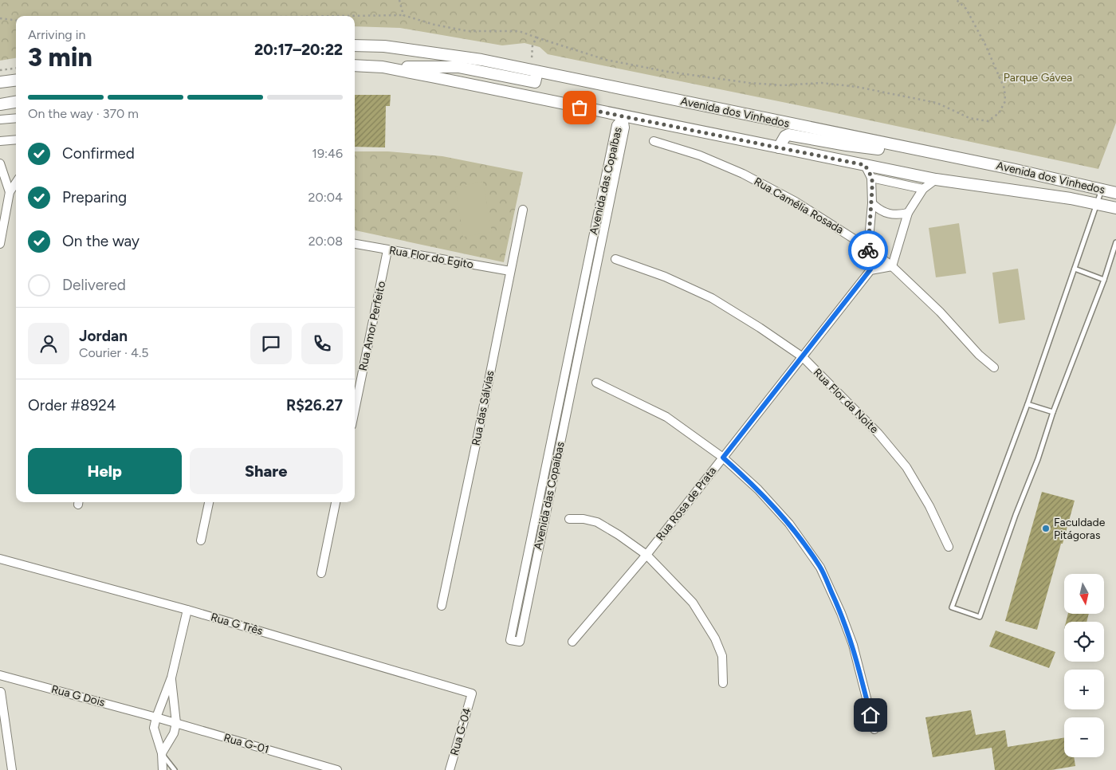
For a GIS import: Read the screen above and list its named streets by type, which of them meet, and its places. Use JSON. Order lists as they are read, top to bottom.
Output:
{
  "streets": {
    "main road": ["Avenida dos Vinhedos"],
    "street": [
      "Avenida das Copaíbas",
      "Rua Camélia Rosada",
      "Rua Flor do Egito",
      "Rua Amor Perfeito",
      "Rua Flor da Noite",
      "Rua das Sálvías",
      "Rua Rosa de Prata",
      "Rua G Três",
      "Rua G Dois",
      "Rua G-04",
      "Rua G-01"
    ]
  },
  "crossings": [
    ["Avenida dos Vinhedos", "Avenida das Copaíbas"],
    ["Rua Flor do Egito", "Rua Amor Perfeito"],
    ["Rua Flor do Egito", "Rua das Sálvías"],
    ["Rua Flor da Noite", "Rua Rosa de Prata"],
    ["Rua G Três", "Rua G-04"],
    ["Rua G Dois", "Rua G-01"]
  ],
  "parks": ["Parque Gávea"],
  "places": ["Faculdade Pitágoras"],
  "north": "bottom",
  "page": {
    "heading": ["3 min", "Arriving in", "20:17–20:22"],
    "panel": [
      "Jordan",
      "Courier · 4.5",
      "Order #8924",
      "R$26.27"
    ],
    "bar": "On the way · 370 m",
    "list": [
      ["Confirmed", "19:46"],
      ["Preparing", "20:04"],
      ["On the way", "20:08"],
      "Delivered"
    ],
    "buttons": ["Help", "Share"],
    "map_buttons": ["+", "−"]
  }
}
